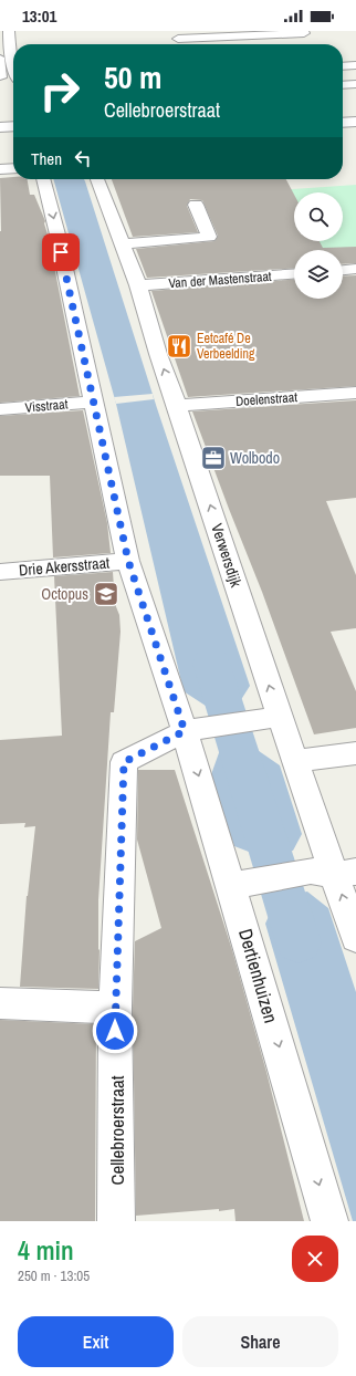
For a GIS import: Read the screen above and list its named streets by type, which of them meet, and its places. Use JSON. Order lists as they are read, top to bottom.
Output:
{
  "streets": {
    "street": [
      "Van der Mastenstraat",
      "Doelenstraat",
      "Visstraat",
      "Verwersdijk",
      "Drie Akersstraat",
      "Dertienhuizen",
      "Cellebroerstraat"
    ]
  },
  "crossings": [
    ["Van der Mastenstraat", "Verwersdijk"],
    ["Doelenstraat", "Verwersdijk"],
    ["Dertienhuizen", "Cellebroerstraat"]
  ],
  "one_way": ["Dertienhuizen"],
  "places": {
    "restaurant": ["Eetcafé De Verbeelding"],
    "office": ["Wolbodo"],
    "school or university": ["Octopus"]
  },
  "page": {
    "status": "13:01",
    "turn": ["50 m", "Cellebroerstraat"],
    "then": "Then",
    "heading": ["4 min", "250 m · 13:05"],
    "buttons": ["Exit", "Share"]
  }
}
